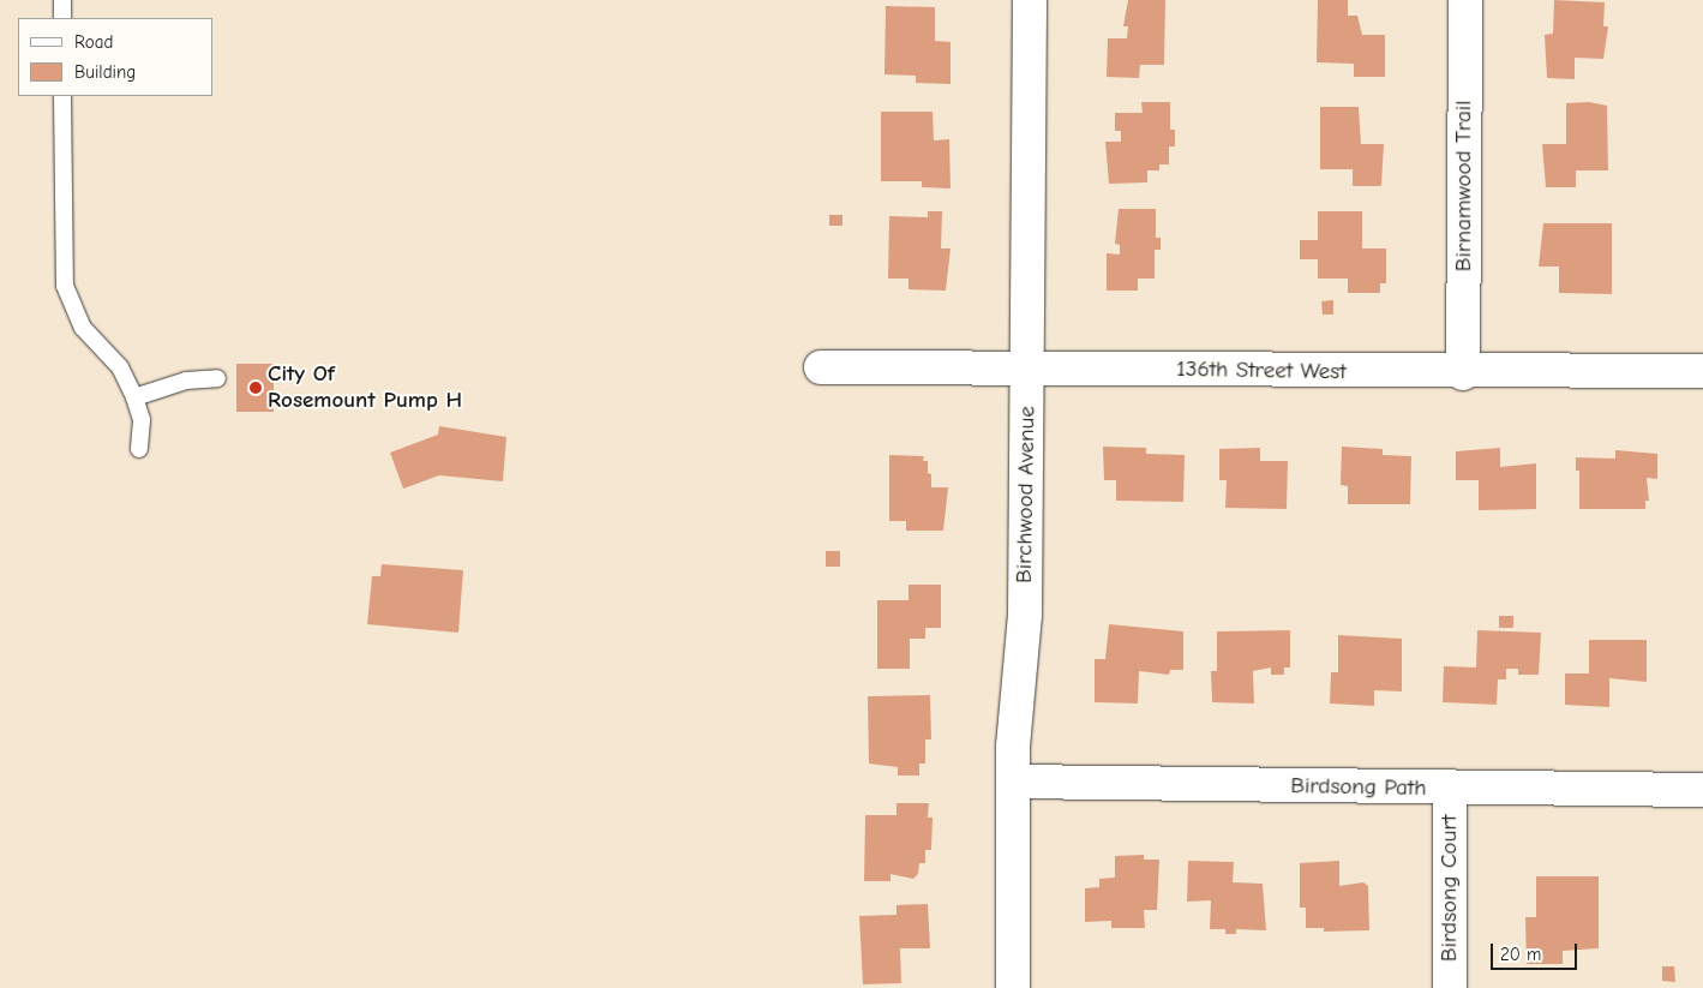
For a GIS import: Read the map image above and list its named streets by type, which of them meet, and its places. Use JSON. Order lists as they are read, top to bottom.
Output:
{
  "streets": {
    "street": [
      "Birnamwood Trail",
      "136th Street West",
      "Birchwood Avenue",
      "Birdsong Path",
      "Birdsong Court"
    ]
  },
  "crossings": [
    ["Birnamwood Trail", "136th Street West"],
    ["136th Street West", "Birchwood Avenue"],
    ["Birchwood Avenue", "Birdsong Path"],
    ["Birdsong Path", "Birdsong Court"]
  ],
  "places": ["City Of Rosemount Pump H"],
  "legend": ["Road", "Building"],
  "scale_bar": "20 m"
}
